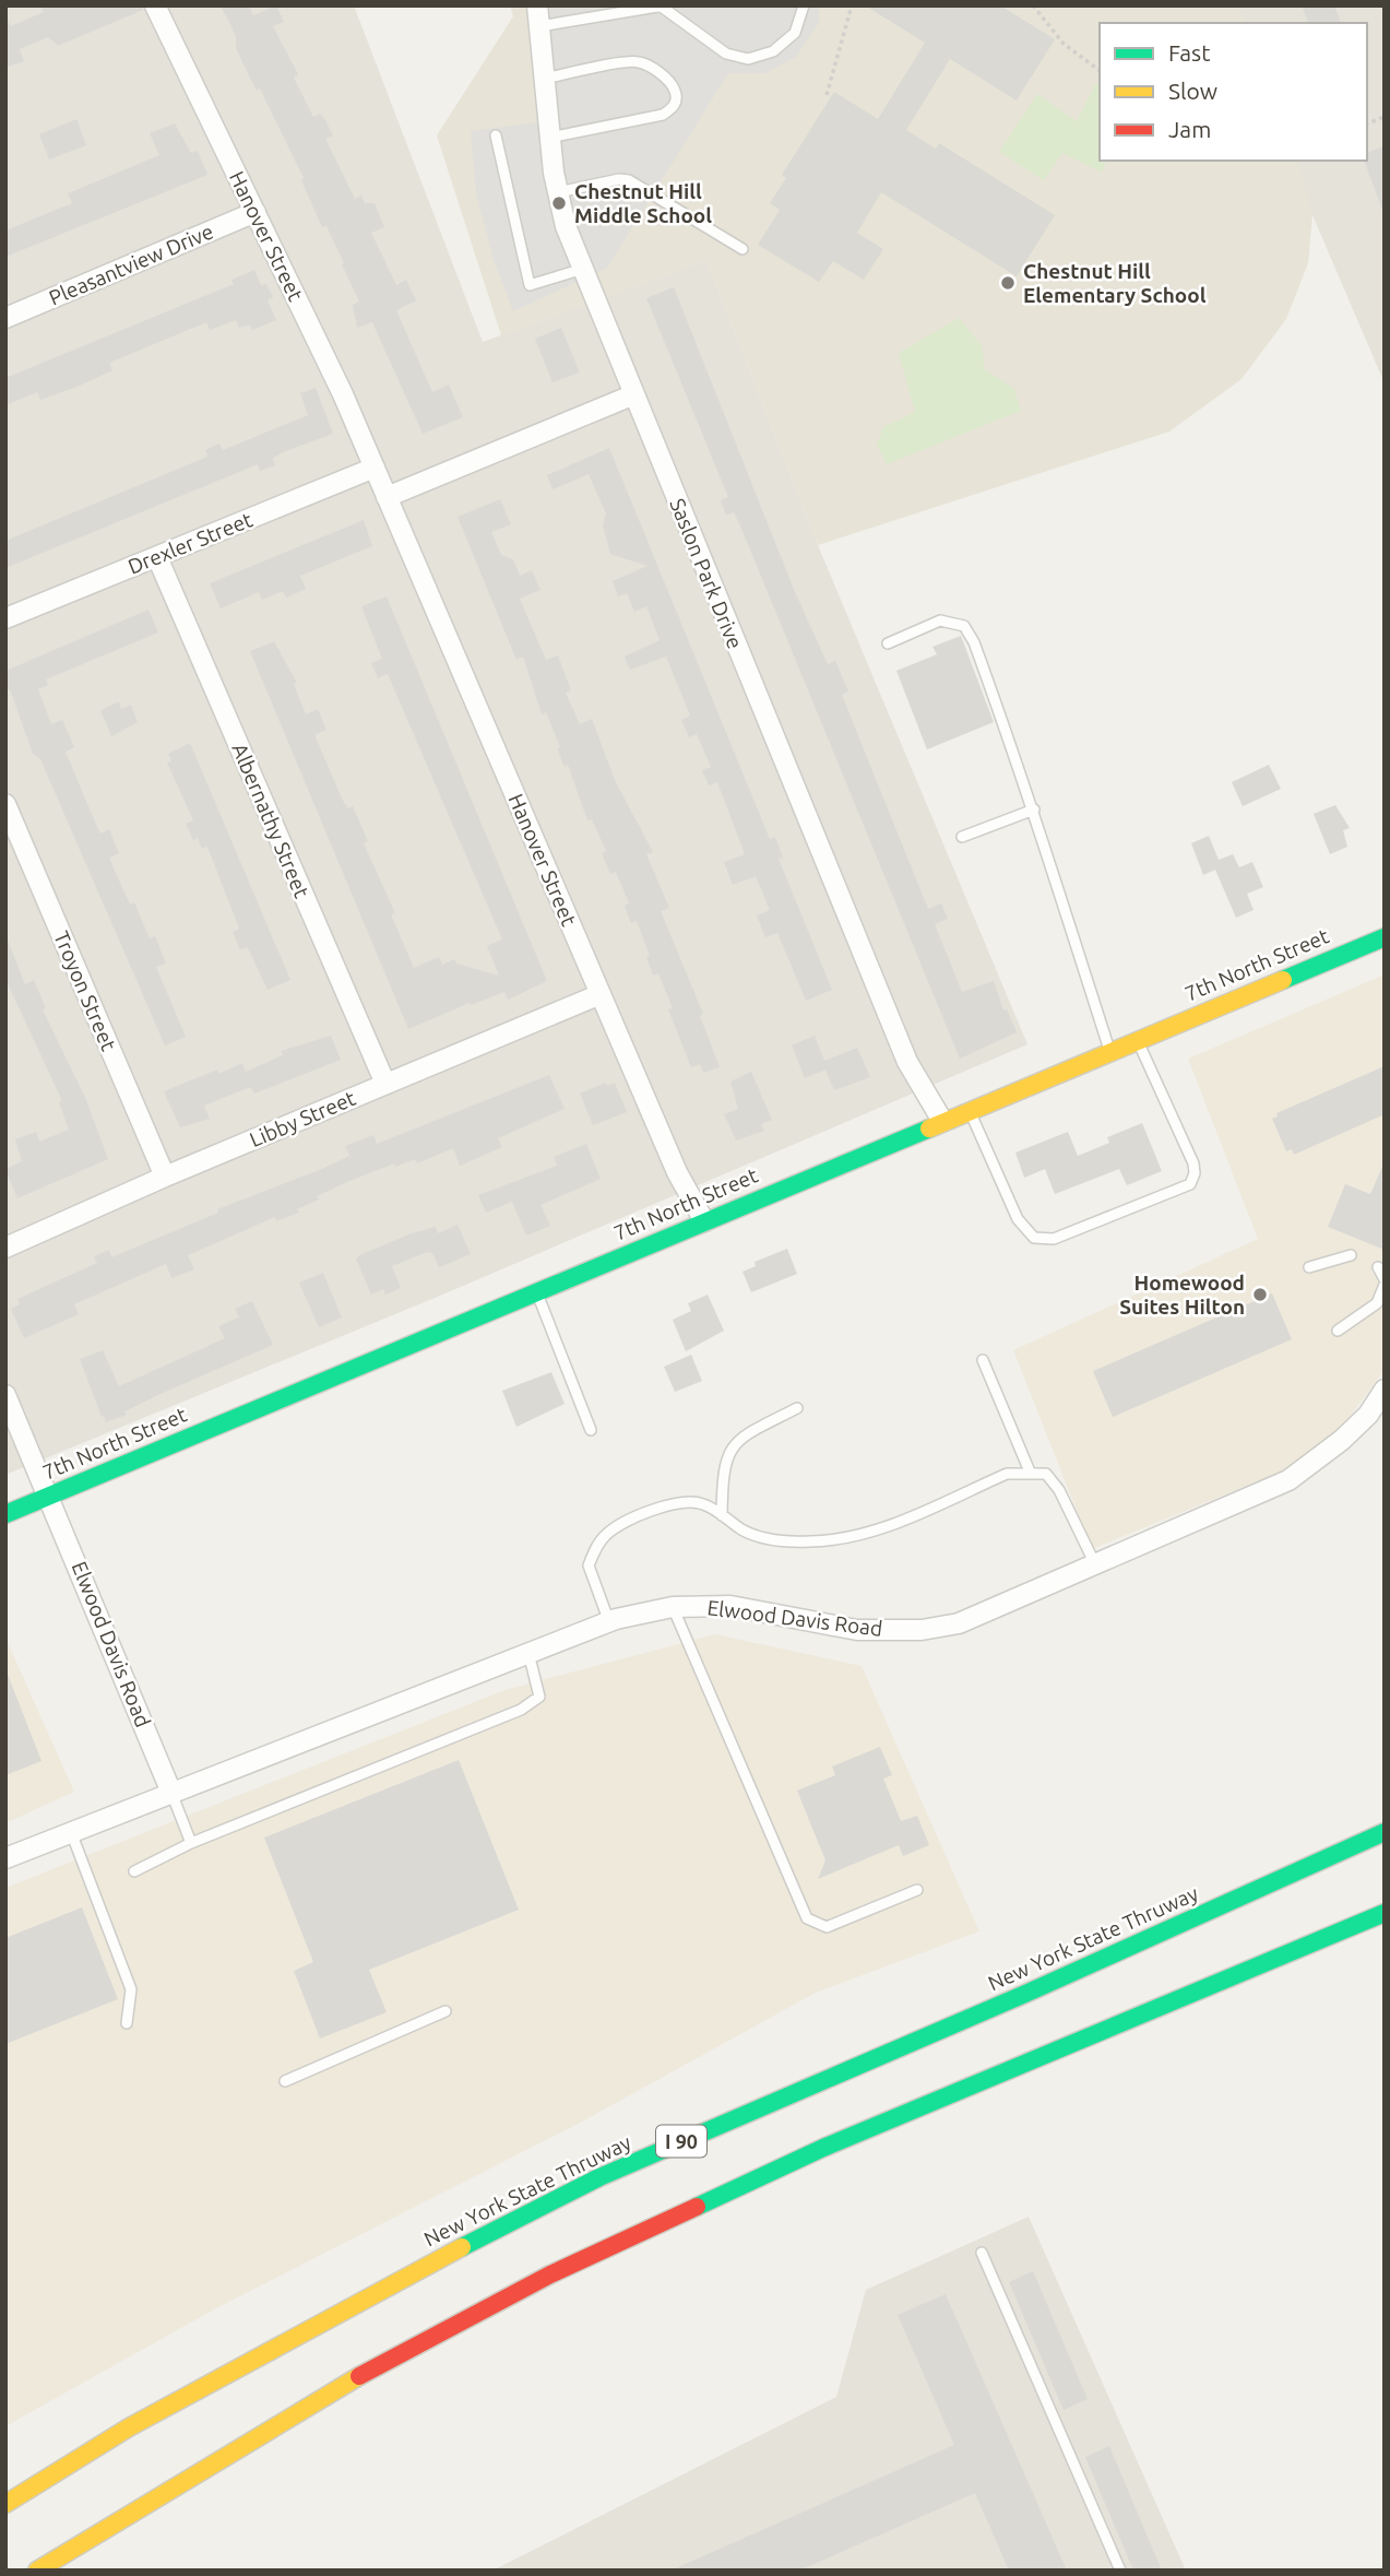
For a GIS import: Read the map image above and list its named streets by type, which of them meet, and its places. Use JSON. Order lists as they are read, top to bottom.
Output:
{
  "streets": {
    "main road": ["7th North Street", "New York State Thruway", "I 90"],
    "street": [
      "Hanover Street",
      "Pleasantview Drive",
      "Drexler Street",
      "Saslon Park Drive",
      "Albernathy Street",
      "Troyon Street",
      "Libby Street",
      "Elwood Davis Road"
    ]
  },
  "crossings": [
    ["Hanover Street", "Pleasantview Drive"],
    ["Hanover Street", "Drexler Street"],
    ["Hanover Street", "7th North Street"],
    ["Hanover Street", "Libby Street"],
    ["Drexler Street", "Albernathy Street"],
    ["Saslon Park Drive", "7th North Street"],
    ["Albernathy Street", "Libby Street"],
    ["7th North Street", "Elwood Davis Road"],
    ["Troyon Street", "Libby Street"]
  ],
  "places": ["Chestnut Hill Middle School", "Chestnut Hill Elementary School", "Homewood Suites Hilton"],
  "legend": ["Fast", "Slow", "Jam"]
}
